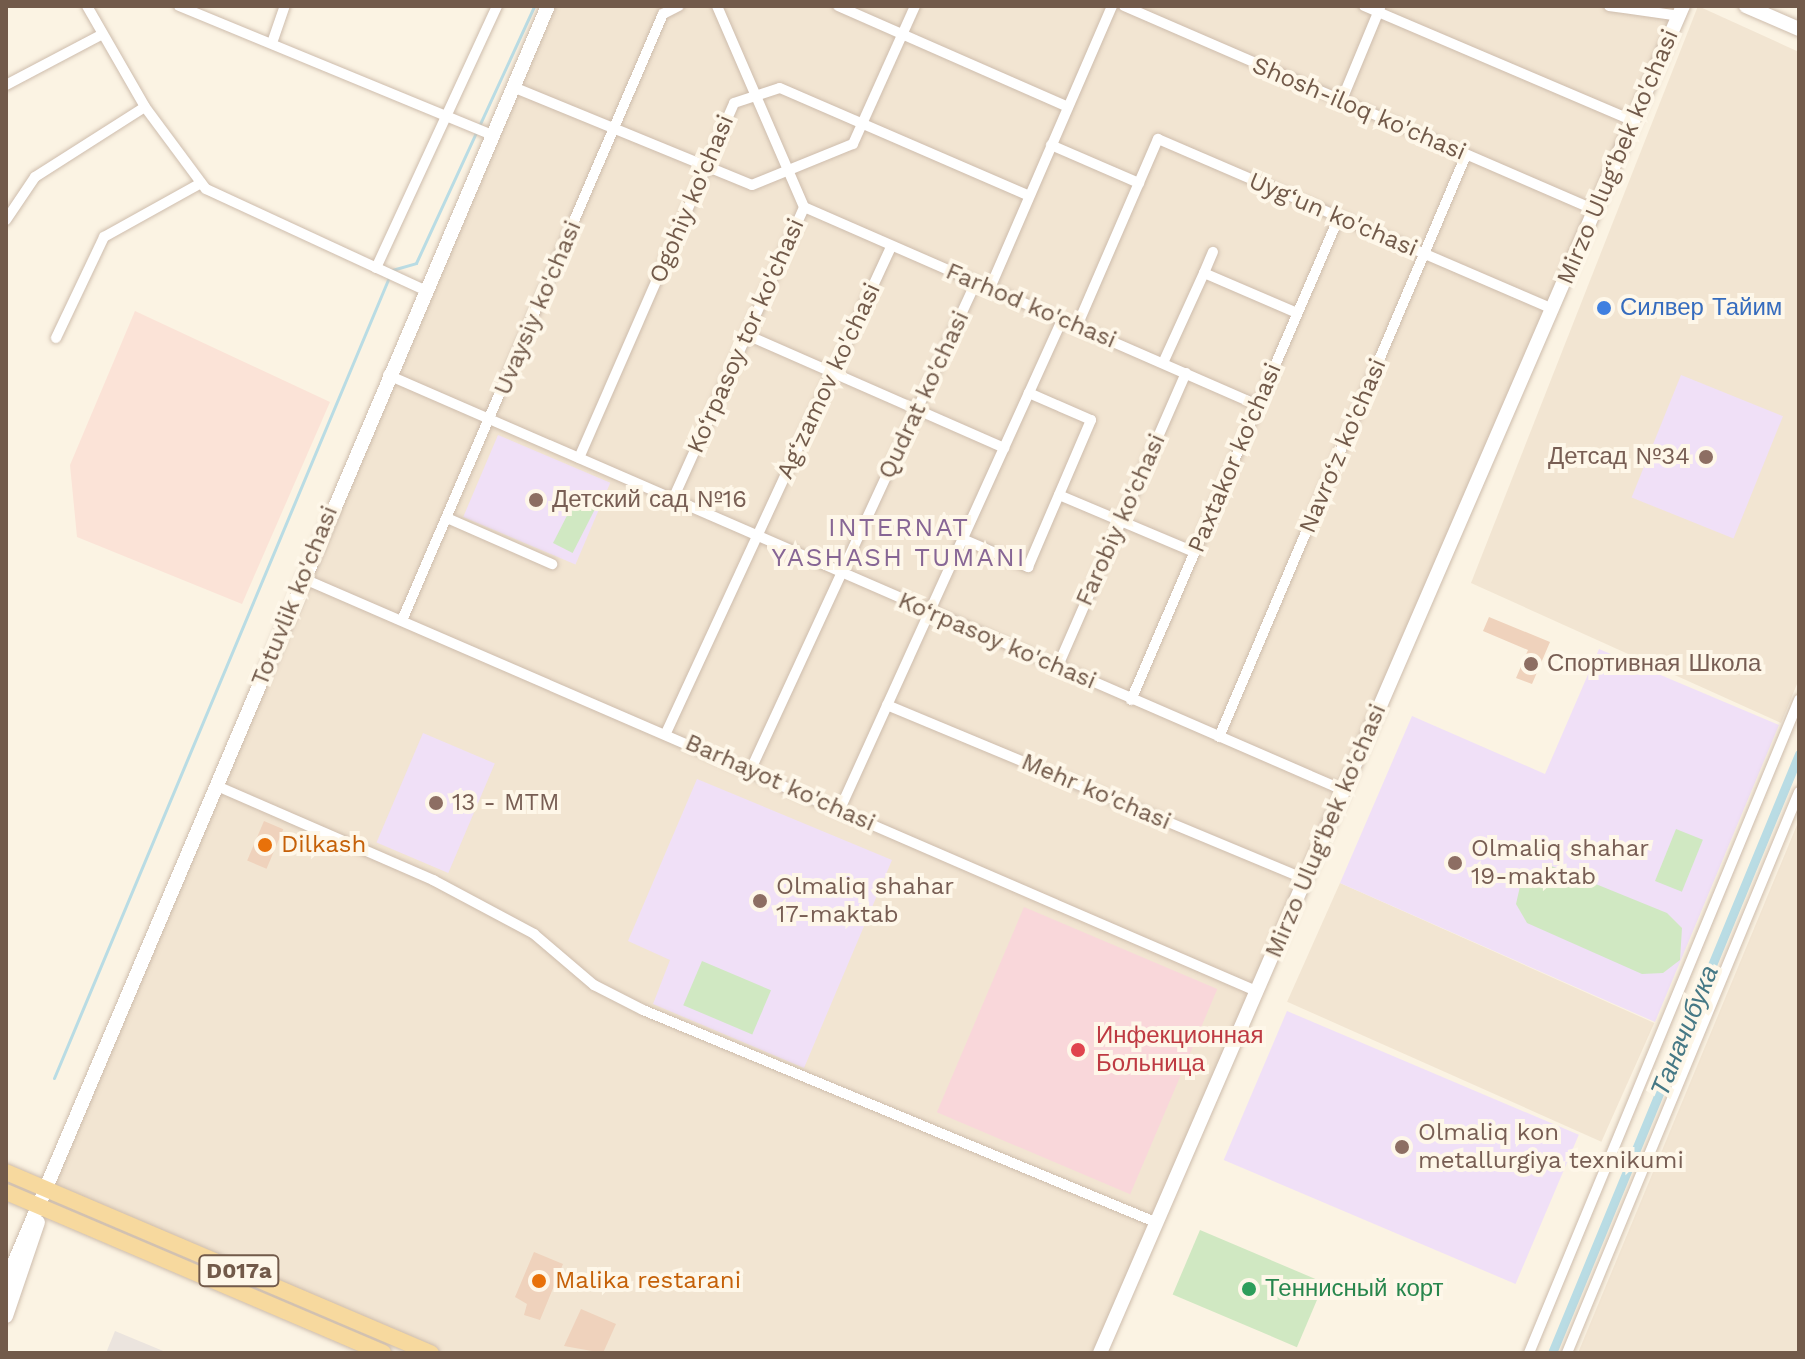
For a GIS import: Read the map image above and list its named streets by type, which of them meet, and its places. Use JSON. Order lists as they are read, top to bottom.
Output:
{
  "streets": {
    "main road": [
      "Mirzo Ulug‘bek ko'chasi",
      "Totuvlik ko'chasi",
      "Mirzo Ulug'bek ko'chasi",
      "D017a"
    ],
    "street": [
      "Shosh-iloq ko'chasi",
      "Ogohiy ko'chasi",
      "Uyg‘un ko'chasi",
      "Farhod ko'chasi",
      "Uvaysiy ko'chasi",
      "Ko‘rpasoy tor ko'chasi",
      "Ag‘zamov ko'chasi",
      "Qudrat ko'chasi",
      "Navro‘z ko'chasi",
      "Paxtakor ko'chasi",
      "Farobiy ko'chasi",
      "Ko‘rpasoy ko'chasi",
      "Barhayot ko'chasi",
      "Mehr ko'chasi"
    ]
  },
  "crossings": [
    ["Shosh-iloq ko'chasi", "Mirzo Ulug‘bek ko'chasi"],
    ["Shosh-iloq ko'chasi", "Navro‘z ko'chasi"],
    ["Mirzo Ulug‘bek ko'chasi", "Uyg‘un ko'chasi"],
    ["Mirzo Ulug‘bek ko'chasi", "Mirzo Ulug'bek ko'chasi"],
    ["Ogohiy ko'chasi", "Ko‘rpasoy tor ko'chasi"],
    ["Ogohiy ko'chasi", "Ko‘rpasoy ko'chasi"],
    ["Uyg‘un ko'chasi", "Farhod ko'chasi"],
    ["Uyg‘un ko'chasi", "Navro‘z ko'chasi"],
    ["Uyg‘un ko'chasi", "Paxtakor ko'chasi"],
    ["Uyg‘un ko'chasi", "Mirzo Ulug'bek ko'chasi"],
    ["Farhod ko'chasi", "Ko‘rpasoy tor ko'chasi"],
    ["Farhod ko'chasi", "Ag‘zamov ko'chasi"],
    ["Farhod ko'chasi", "Qudrat ko'chasi"],
    ["Farhod ko'chasi", "Paxtakor ko'chasi"],
    ["Farhod ko'chasi", "Farobiy ko'chasi"],
    ["Uvaysiy ko'chasi", "Ko‘rpasoy ko'chasi"],
    ["Uvaysiy ko'chasi", "Barhayot ko'chasi"],
    ["Ko‘rpasoy tor ko'chasi", "Ko‘rpasoy ko'chasi"],
    ["Ag‘zamov ko'chasi", "Ko‘rpasoy ko'chasi"],
    ["Ag‘zamov ko'chasi", "Barhayot ko'chasi"],
    ["Qudrat ko'chasi", "Ko‘rpasoy ko'chasi"],
    ["Qudrat ko'chasi", "Barhayot ko'chasi"],
    ["Navro‘z ko'chasi", "Ko‘rpasoy ko'chasi"],
    ["Paxtakor ko'chasi", "Ko‘rpasoy ko'chasi"],
    ["Farobiy ko'chasi", "Ko‘rpasoy ko'chasi"],
    ["Totuvlik ko'chasi", "Ko‘rpasoy ko'chasi"],
    ["Totuvlik ko'chasi", "Barhayot ko'chasi"],
    ["Totuvlik ko'chasi", "D017a"],
    ["Ko‘rpasoy ko'chasi", "Mirzo Ulug'bek ko'chasi"],
    ["Barhayot ko'chasi", "Mirzo Ulug'bek ko'chasi"],
    ["Mehr ko'chasi", "Mirzo Ulug'bek ko'chasi"]
  ],
  "districts": ["INTERNAT YASHASH TUMANI"],
  "water": ["Таначибука"],
  "places": [
    "Силвер Тайим",
    "Детсад №34",
    "Детский сад №16",
    "Спортивная Школа",
    "13 - MTM",
    "Dilkash",
    "Olmaliq shahar 19-maktab",
    "Olmaliq shahar 17-maktab",
    "Инфекционная Больница",
    "Olmaliq kon metallurgiya texnikumi",
    "Malika restarani",
    "Теннисный корт"
  ]
}
